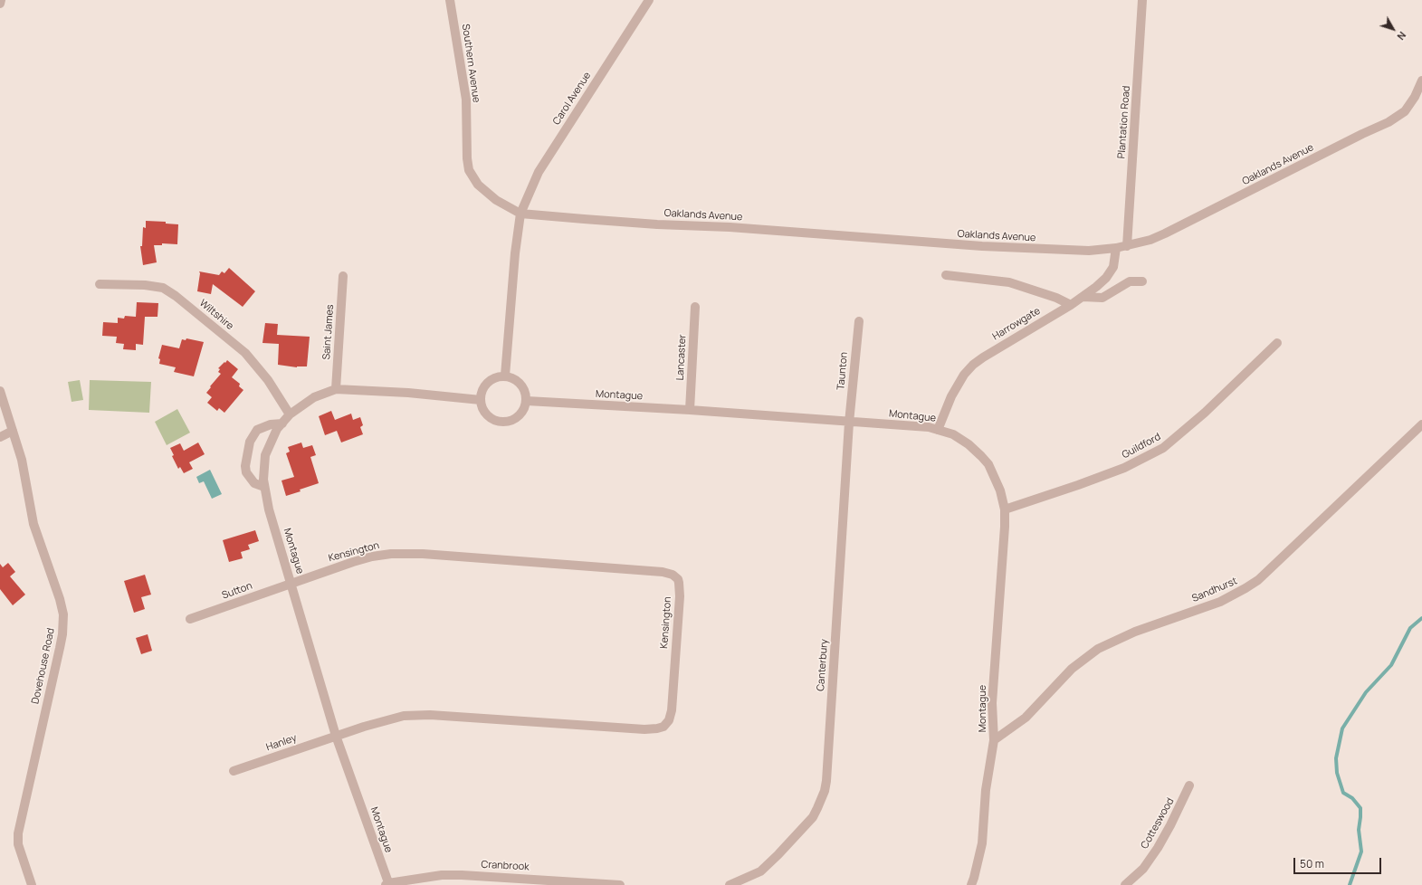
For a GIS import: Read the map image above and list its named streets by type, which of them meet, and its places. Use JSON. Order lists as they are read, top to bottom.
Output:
{
  "streets": {
    "street": [
      "Southern Avenue",
      "Carol Avenue",
      "Plantation Road",
      "Oaklands Avenue",
      "Wiltshire",
      "Harrowgate",
      "Saint James",
      "Lancaster",
      "Taunton",
      "Montague",
      "Guildford",
      "Kensington",
      "Sandhurst",
      "Sutton",
      "Canterbury",
      "Dovehouse Road",
      "Hanley",
      "Cotteswood",
      "Cranbrook"
    ]
  },
  "crossings": [
    ["Southern Avenue", "Carol Avenue"],
    ["Southern Avenue", "Oaklands Avenue"],
    ["Carol Avenue", "Oaklands Avenue"],
    ["Carol Avenue", "Montague"],
    ["Plantation Road", "Oaklands Avenue"],
    ["Oaklands Avenue", "Harrowgate"],
    ["Wiltshire", "Montague"],
    ["Harrowgate", "Montague"],
    ["Saint James", "Montague"],
    ["Lancaster", "Montague"],
    ["Taunton", "Montague"],
    ["Taunton", "Canterbury"],
    ["Montague", "Guildford"],
    ["Montague", "Kensington"],
    ["Montague", "Sandhurst"],
    ["Montague", "Sutton"],
    ["Montague", "Canterbury"],
    ["Montague", "Hanley"],
    ["Montague", "Cranbrook"],
    ["Kensington", "Sutton"],
    ["Kensington", "Hanley"]
  ],
  "scale_bar": "50 m",
  "north": "bottom right"
}
